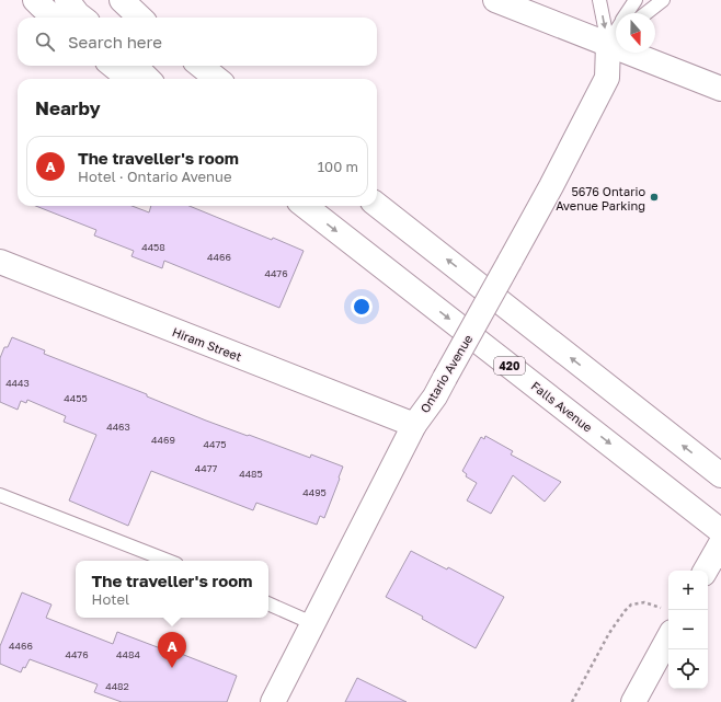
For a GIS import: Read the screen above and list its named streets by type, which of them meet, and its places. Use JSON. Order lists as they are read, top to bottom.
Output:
{
  "streets": {
    "main road": [
      "Hiram Street",
      "420",
      "Ontario Avenue",
      "Falls Avenue"
    ]
  },
  "crossings": [
    ["Hiram Street", "Ontario Avenue"]
  ],
  "places": ["5676 Ontario Avenue Parking"],
  "house_numbers": [
    "4458",
    "4466",
    "4476",
    "4443",
    "4455",
    "4463",
    "4469",
    "4475",
    "4477",
    "4485",
    "4495",
    "4466",
    "4476",
    "4484",
    "4482"
  ],
  "north": "bottom",
  "page": {
    "search": "Search here",
    "heading": "Nearby",
    "list": [
      {
        "mark": "A",
        "name": "The traveller's room",
        "note": "Hotel · Ontario Avenue",
        "value": "100 m"
      }
    ],
    "popup": ["The traveller's room", "Hotel"],
    "map_buttons": ["+", "−"],
    "pins": "A"
  }
}
